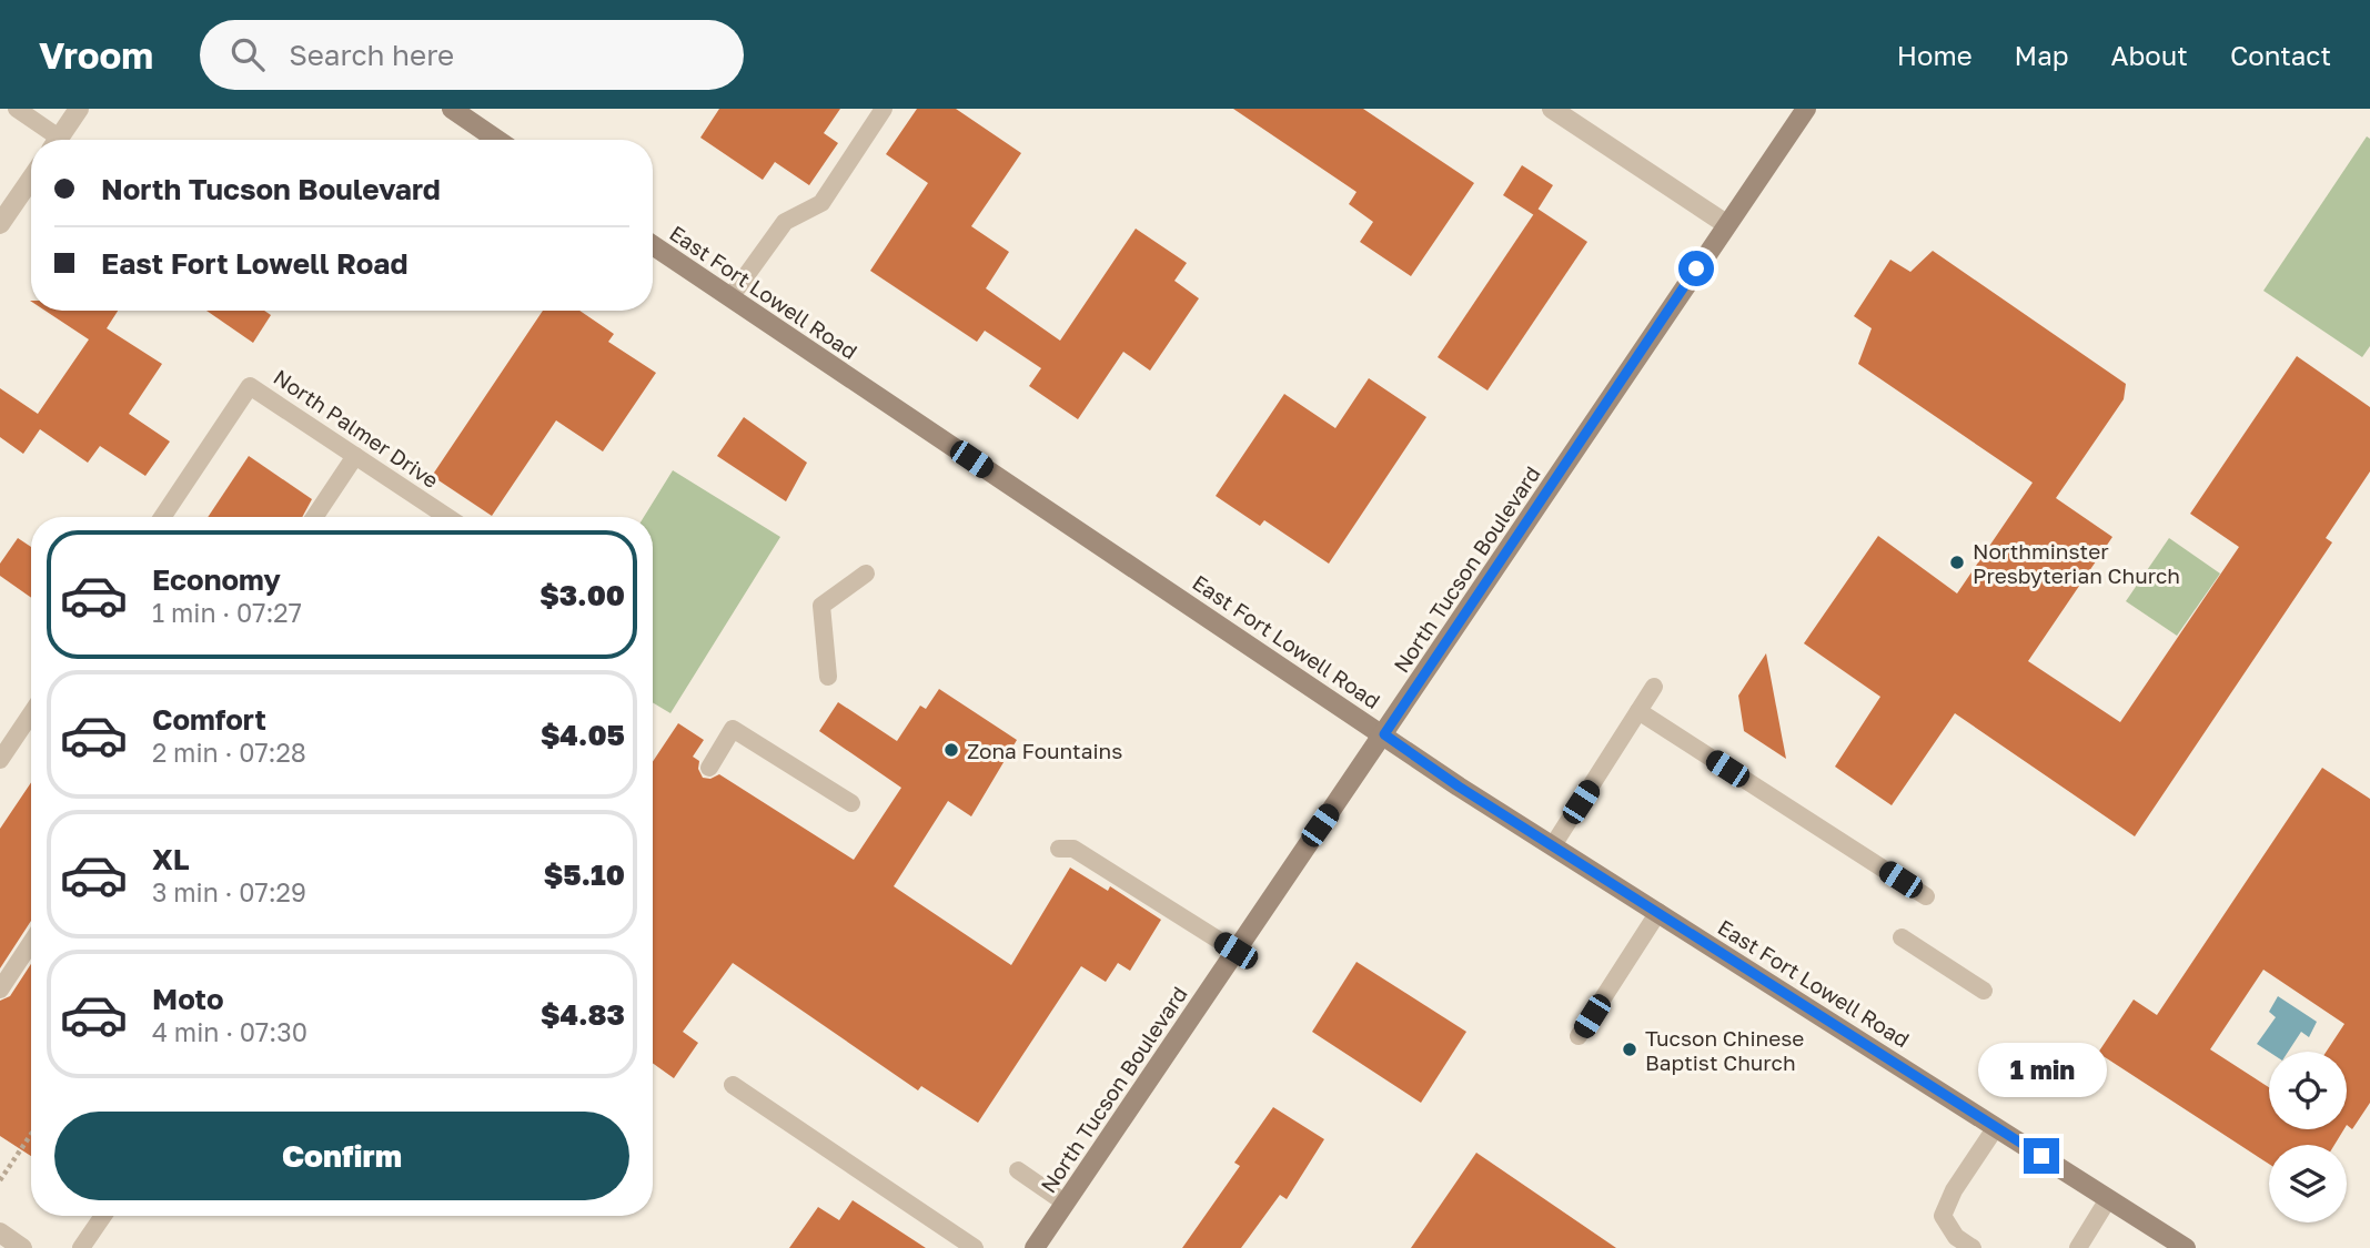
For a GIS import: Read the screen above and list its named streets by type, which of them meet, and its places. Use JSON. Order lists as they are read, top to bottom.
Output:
{
  "streets": {
    "main road": ["East Fort Lowell Road", "North Tucson Boulevard"],
    "lane": ["North Palmer Drive"]
  },
  "crossings": [
    ["East Fort Lowell Road", "North Tucson Boulevard"]
  ],
  "places": ["Northminster Presbyterian Church", "Zona Fountains", "Tucson Chinese Baptist Church"],
  "page": {
    "header": "Vroom",
    "search": "Search here",
    "nav": [
      "Home",
      "Map",
      "About",
      "Contact"
    ],
    "banner": ["North Tucson Boulevard", "East Fort Lowell Road"],
    "list": [
      {
        "name": "Economy",
        "note": "1 min · 07:27",
        "value": "$3.00"
      },
      {
        "name": "Comfort",
        "note": "2 min · 07:28",
        "value": "$4.05"
      },
      {
        "name": "XL",
        "note": "3 min · 07:29",
        "value": "$5.10"
      },
      {
        "name": "Moto",
        "note": "4 min · 07:30",
        "value": "$4.83"
      }
    ],
    "bubble": "1 min",
    "buttons": "Confirm"
  }
}
